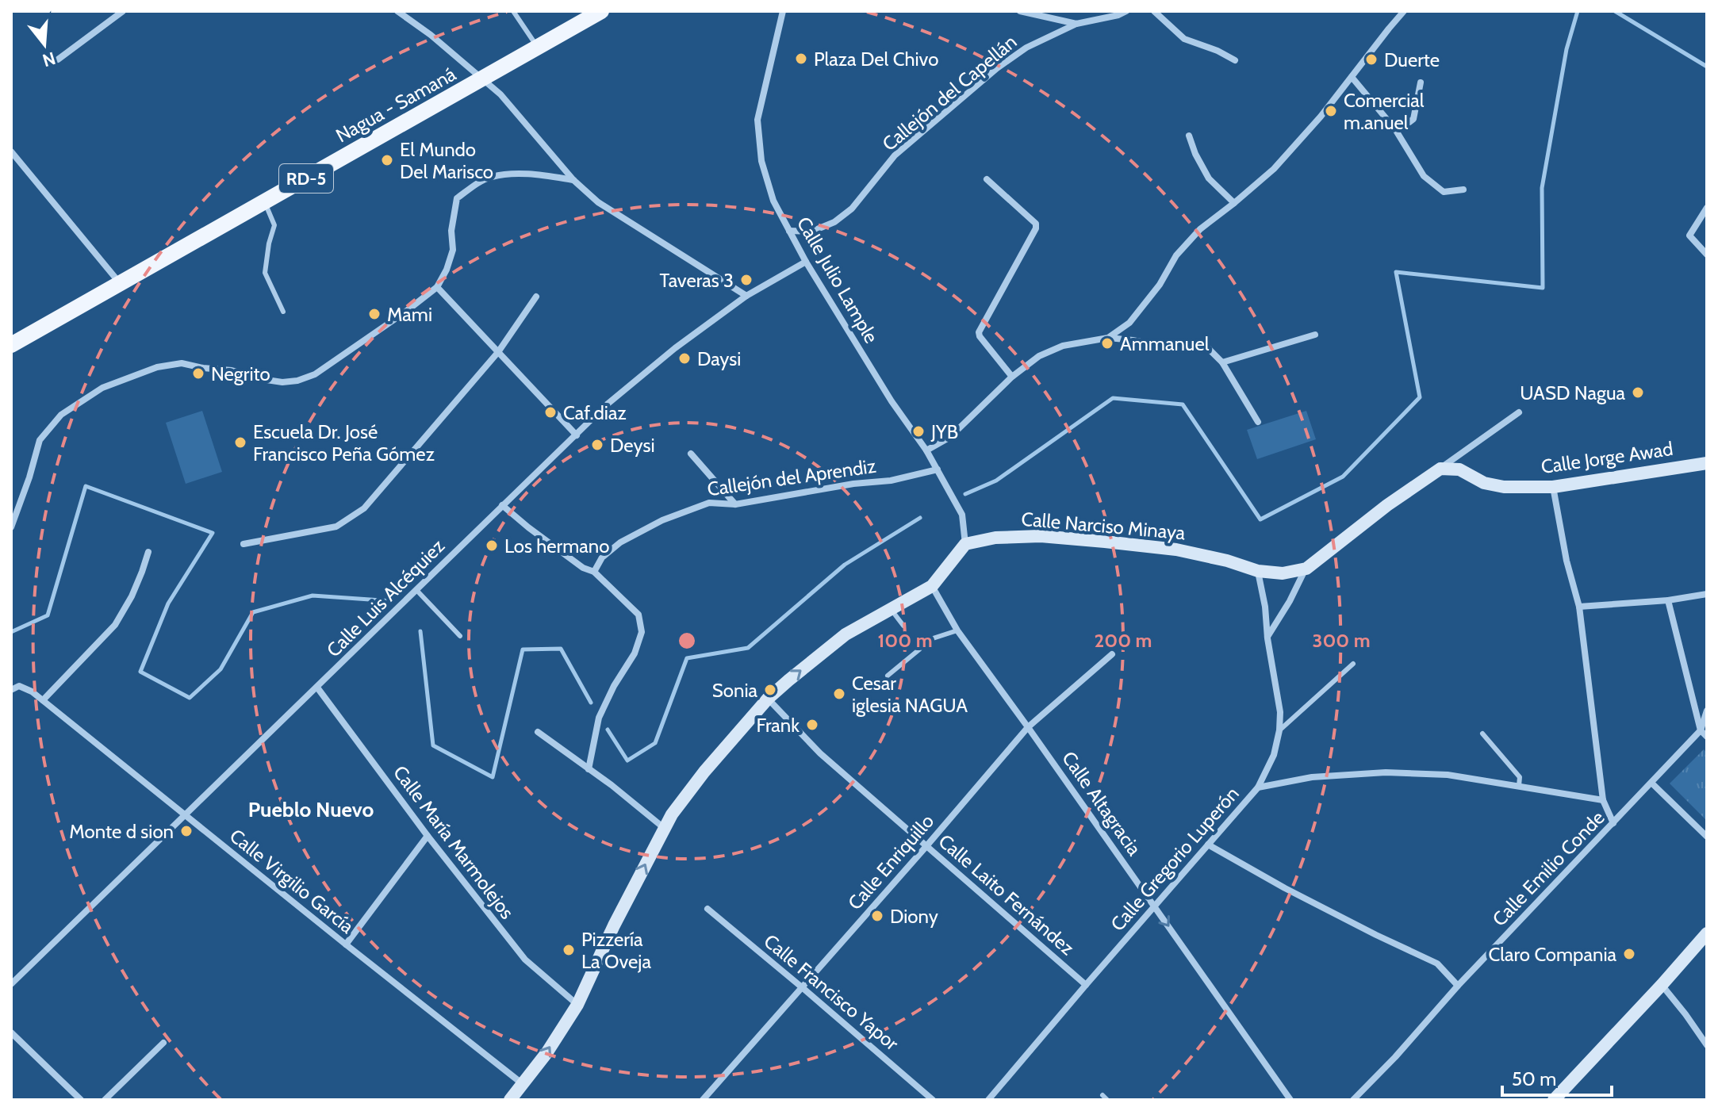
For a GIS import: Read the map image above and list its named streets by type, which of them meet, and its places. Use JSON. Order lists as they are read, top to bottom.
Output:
{
  "streets": {
    "main road": ["Nagua - Samaná", "RD-5"],
    "street": [
      "Callejón del Capellán",
      "Calle Julio Lample",
      "Calle Jorge Awad",
      "Callejón del Aprendiz",
      "Calle Narciso Minaya",
      "Calle Luis Alcéquiez",
      "Calle Altagracia",
      "Calle María Marmolejos",
      "Calle Gregorio Luperón",
      "Calle Enriquillo",
      "Calle Emilio Conde",
      "Calle Virgilio García",
      "Calle Laito Fernández",
      "Calle Francisco Yapor"
    ]
  },
  "crossings": [
    ["Callejón del Capellán", "Calle Julio Lample"],
    ["Calle Julio Lample", "Callejón del Aprendiz"],
    ["Calle Julio Lample", "Calle Narciso Minaya"],
    ["Calle Julio Lample", "Calle Luis Alcéquiez"],
    ["Calle Luis Alcéquiez", "Calle María Marmolejos"],
    ["Calle Luis Alcéquiez", "Calle Virgilio García"],
    ["Calle Altagracia", "Calle Gregorio Luperón"],
    ["Calle Altagracia", "Calle Enriquillo"],
    ["Calle Gregorio Luperón", "Calle Laito Fernández"],
    ["Calle Enriquillo", "Calle Laito Fernández"],
    ["Calle Enriquillo", "Calle Francisco Yapor"]
  ],
  "one_way": ["Calle Altagracia"],
  "districts": ["Pueblo Nuevo"],
  "places": [
    "Plaza Del Chivo",
    "Duerte",
    "Comercial m.anuel",
    "El Mundo Del Marisco",
    "Taveras 3",
    "Mami",
    "Ammanuel",
    "Daysi",
    "Negrito",
    "UASD Nagua",
    "Caf.diaz",
    "JYB",
    "Escuela Dr. José Francisco Peña Gómez",
    "Deysi",
    "Los hermano",
    "Sonia",
    "Cesar iglesia NAGUA",
    "Frank",
    "Monte d sion",
    "Diony",
    "Pizzería La Oveja",
    "Claro Compania"
  ],
  "scale_bar": "50 m",
  "north": "bottom",
  "rings": ["100 m", "200 m", "300 m"]
}
